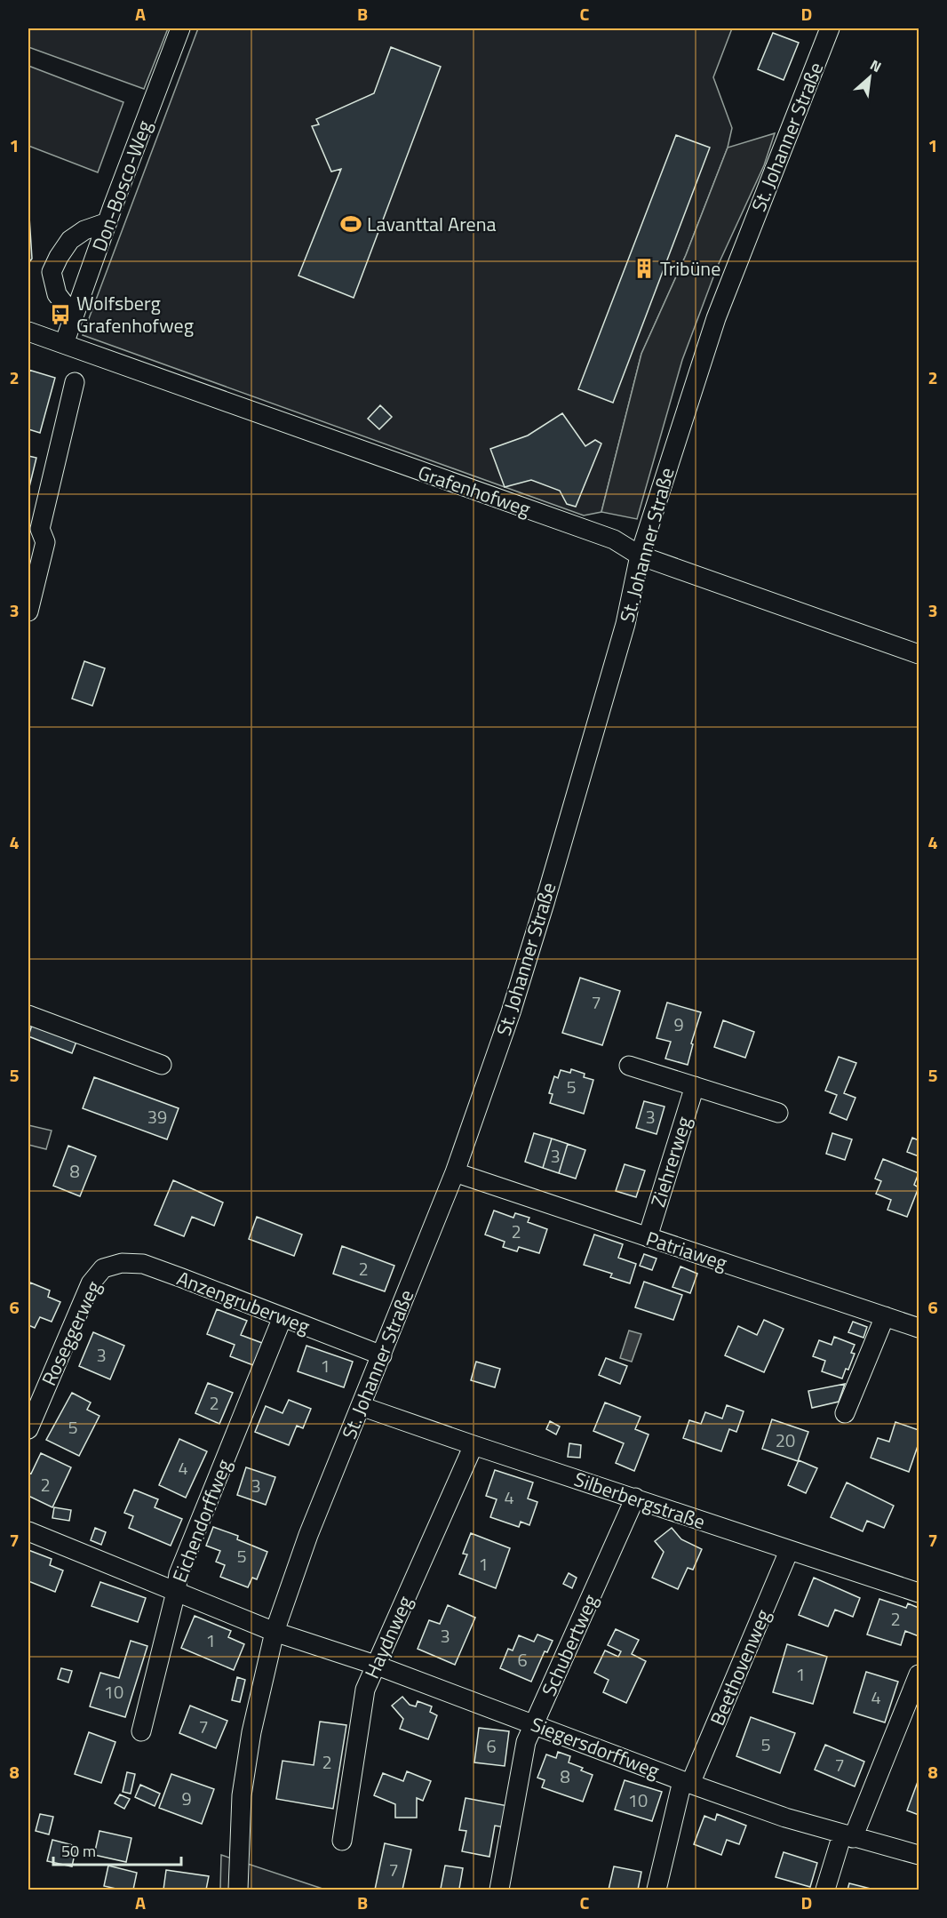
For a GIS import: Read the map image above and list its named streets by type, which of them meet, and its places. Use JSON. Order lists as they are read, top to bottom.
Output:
{
  "streets": {
    "street": [
      "St. Johanner Straße",
      "Don-Bosco-Weg",
      "Grafenhofweg",
      "Ziehrerweg",
      "Patriaweg",
      "Anzengruberweg",
      "Roseggerweg",
      "Silberbergstraße",
      "Eichendorffweg",
      "Haydnweg",
      "Schubertweg",
      "Beethovenweg",
      "Siegersdorffweg"
    ]
  },
  "crossings": [
    ["St. Johanner Straße", "Grafenhofweg"],
    ["St. Johanner Straße", "Patriaweg"],
    ["St. Johanner Straße", "Anzengruberweg"],
    ["St. Johanner Straße", "Silberbergstraße"],
    ["St. Johanner Straße", "Siegersdorffweg"],
    ["Don-Bosco-Weg", "Grafenhofweg"],
    ["Ziehrerweg", "Patriaweg"],
    ["Anzengruberweg", "Roseggerweg"],
    ["Anzengruberweg", "Eichendorffweg"],
    ["Silberbergstraße", "Haydnweg"],
    ["Silberbergstraße", "Schubertweg"],
    ["Silberbergstraße", "Beethovenweg"],
    ["Eichendorffweg", "Siegersdorffweg"],
    ["Haydnweg", "Siegersdorffweg"],
    ["Schubertweg", "Siegersdorffweg"],
    ["Beethovenweg", "Siegersdorffweg"]
  ],
  "places": {
    "sports": ["Lavanttal Arena"],
    "building": ["Tribüne"],
    "bus stop": ["Wolfsberg Grafenhofweg"]
  },
  "house_numbers": [
    "7",
    "9",
    "5",
    "39",
    "3",
    "3",
    "8",
    "2",
    "2",
    "3",
    "1",
    "2",
    "5",
    "20",
    "4",
    "2",
    "3",
    "4",
    "5",
    "1",
    "2",
    "3",
    "1",
    "6",
    "1",
    "10",
    "4",
    "7",
    "5",
    "6",
    "2",
    "7",
    "8",
    "9",
    "10",
    "7"
  ],
  "scale_bar": "50 m",
  "north": "top right",
  "grid": {
    "columns": [
      "A",
      "B",
      "C",
      "D"
    ],
    "rows": [
      "1",
      "2",
      "3",
      "4",
      "5",
      "6",
      "7",
      "8"
    ]
  }
}
